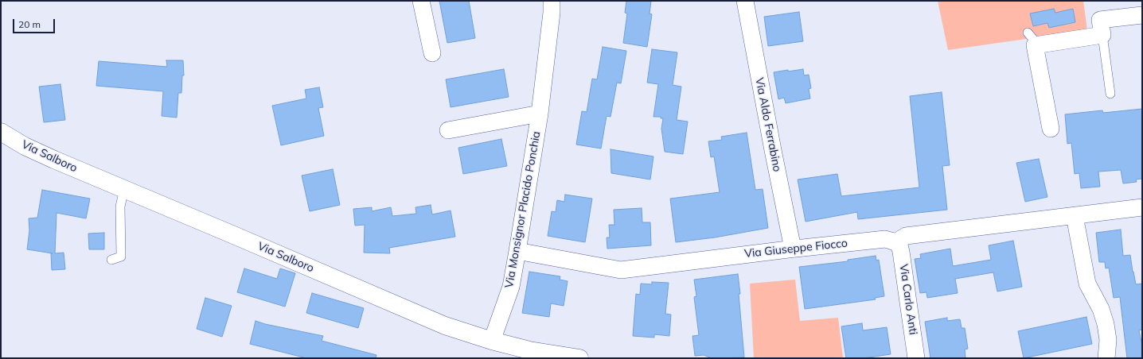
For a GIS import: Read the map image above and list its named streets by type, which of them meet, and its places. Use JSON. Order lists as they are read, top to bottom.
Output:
{
  "streets": {
    "street": [
      "Via Aldo Ferrabino",
      "Via Salboro",
      "Via Monsignor Placido Ponchia",
      "Via Giuseppe Fiocco",
      "Via Carlo Anti"
    ]
  },
  "crossings": [
    ["Via Aldo Ferrabino", "Via Giuseppe Fiocco"],
    ["Via Salboro", "Via Monsignor Placido Ponchia"],
    ["Via Monsignor Placido Ponchia", "Via Giuseppe Fiocco"],
    ["Via Giuseppe Fiocco", "Via Carlo Anti"]
  ],
  "scale_bar": "20 m"
}
